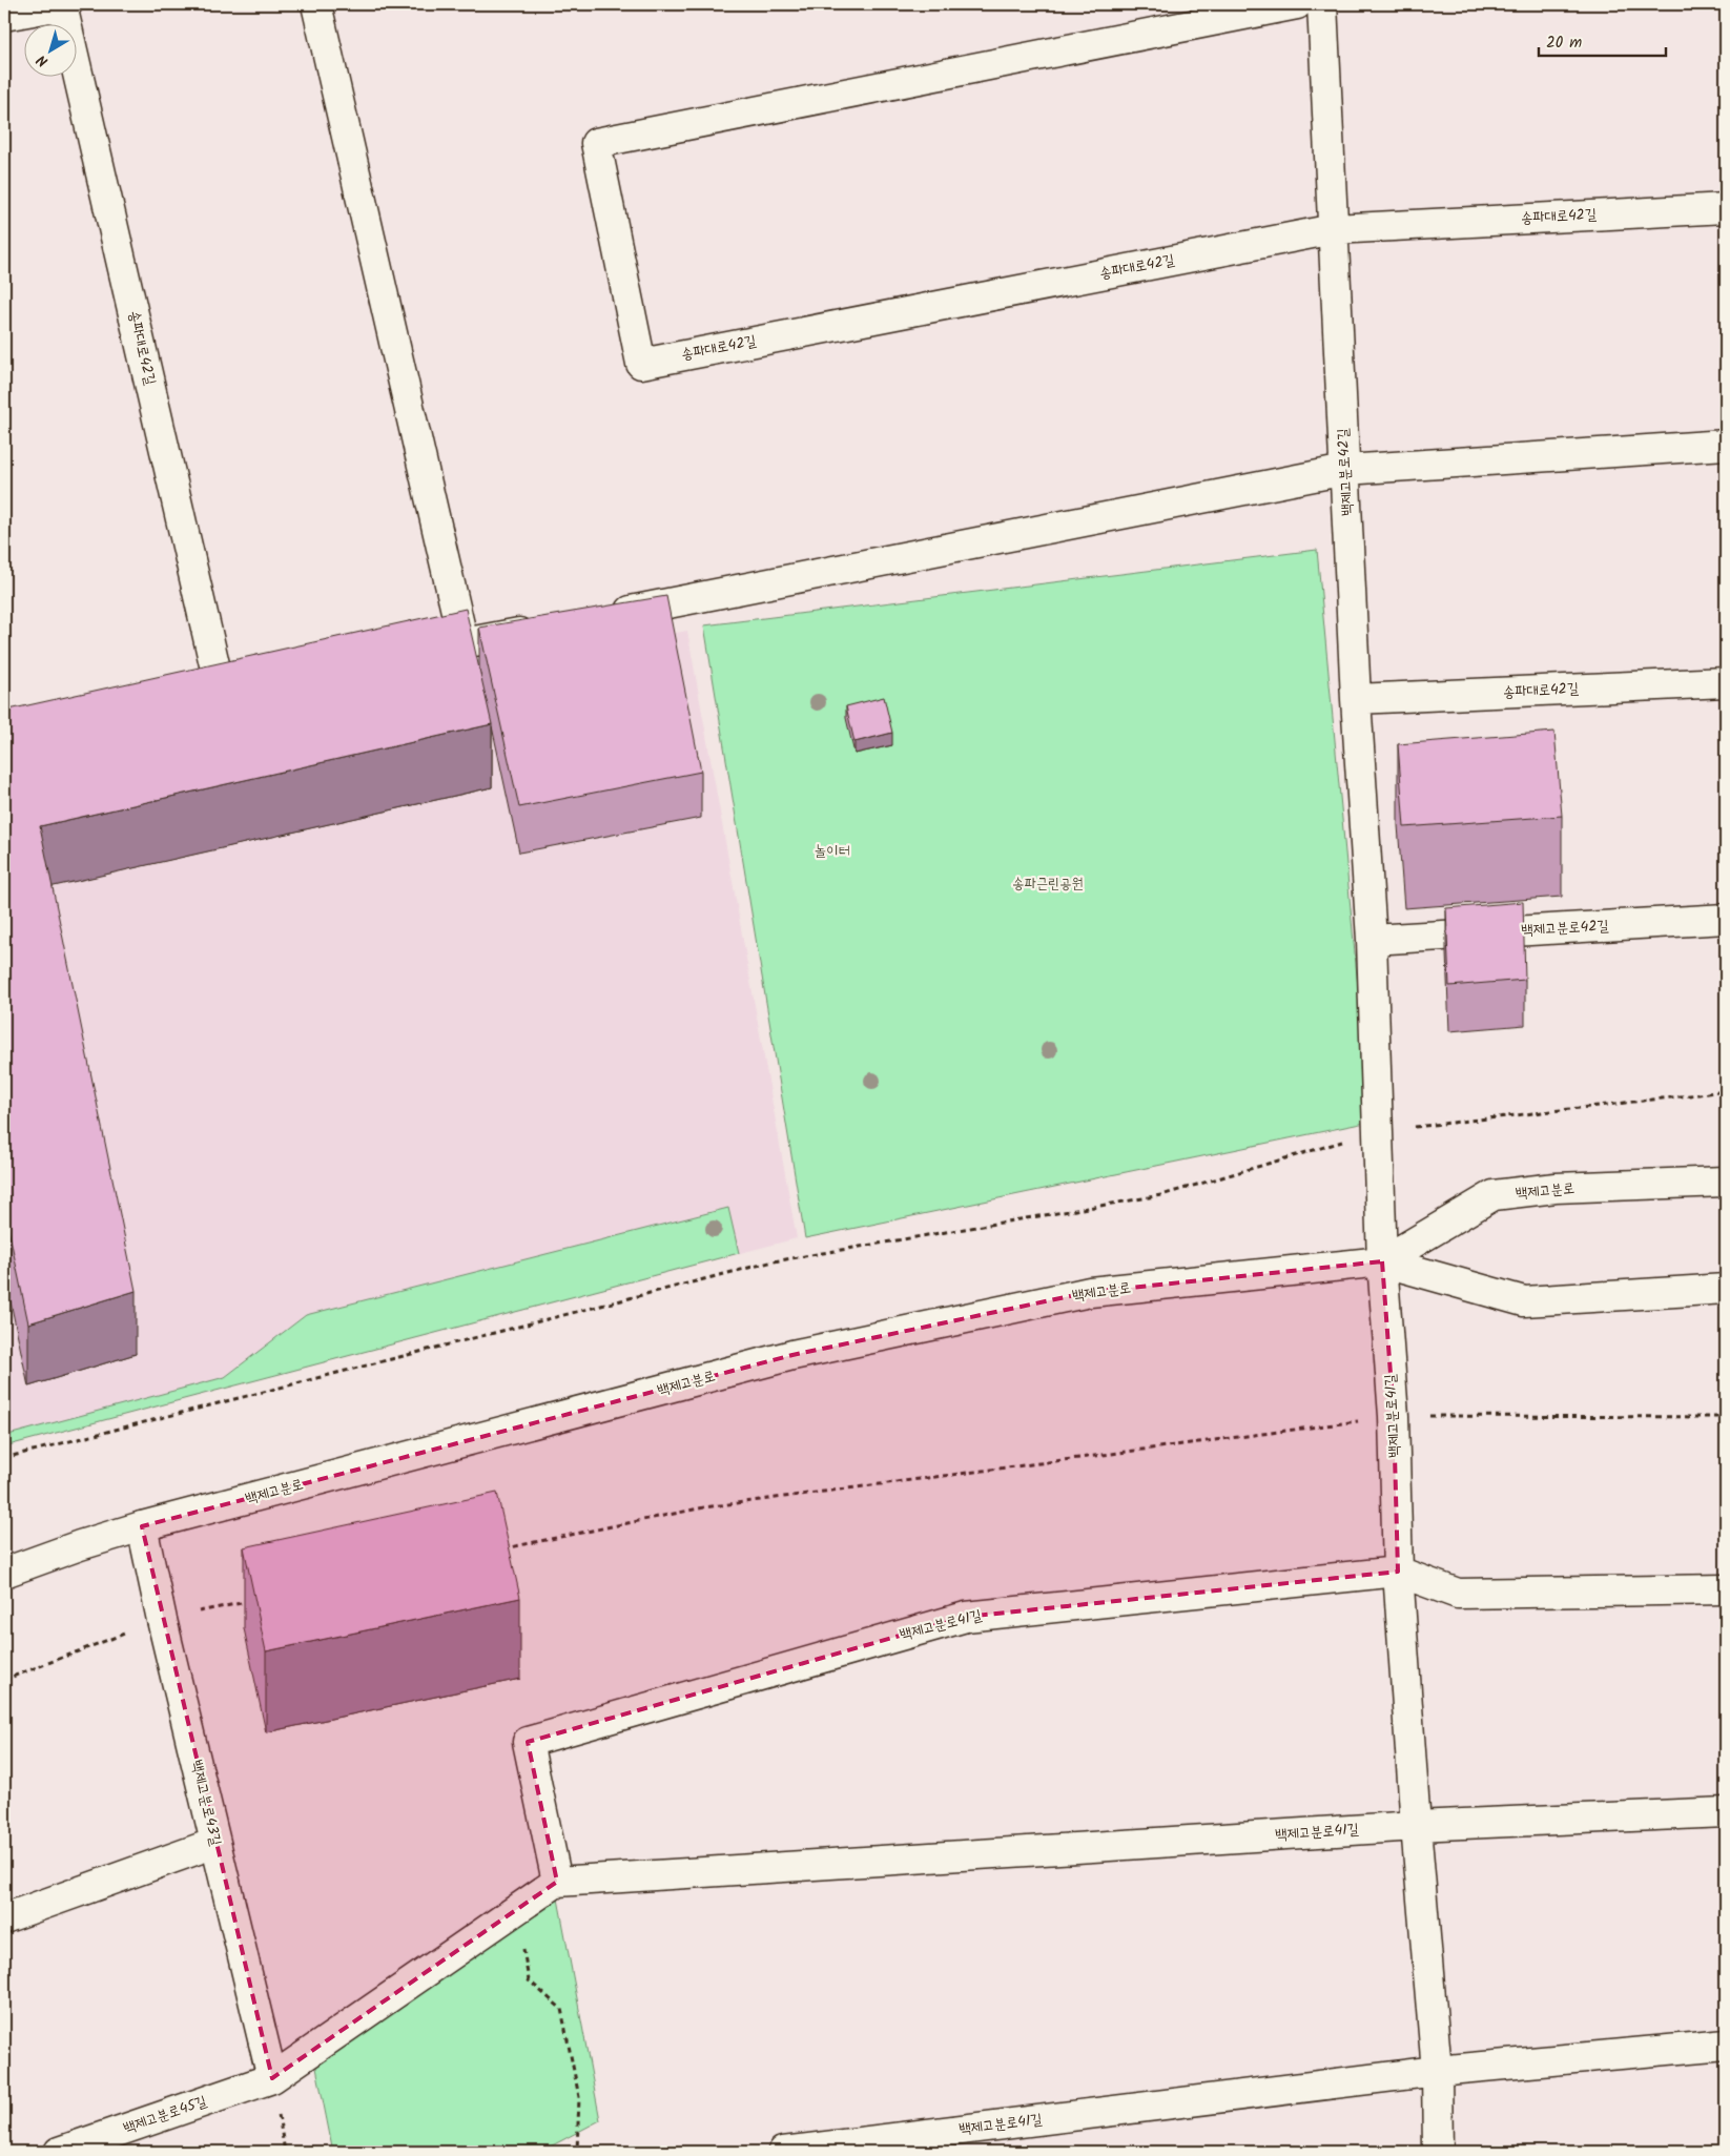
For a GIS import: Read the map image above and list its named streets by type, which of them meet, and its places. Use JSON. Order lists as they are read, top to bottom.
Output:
{
  "streets": {
    "street": [
      "송파대로42길",
      "백제고분로42길",
      "백제고분로",
      "백제고분로41길",
      "백제고분로43길",
      "백제고분로45길"
    ]
  },
  "crossings": [
    ["송파대로42길", "백제고분로42길"],
    ["백제고분로42길", "백제고분로"],
    ["백제고분로42길", "백제고분로41길"],
    ["백제고분로", "백제고분로41길"],
    ["백제고분로", "백제고분로43길"],
    ["백제고분로41길", "백제고분로45길"],
    ["백제고분로43길", "백제고분로45길"]
  ],
  "parks": ["놀이터", "송파근린공원"],
  "scale_bar": "20 m",
  "north": "bottom left"
}
